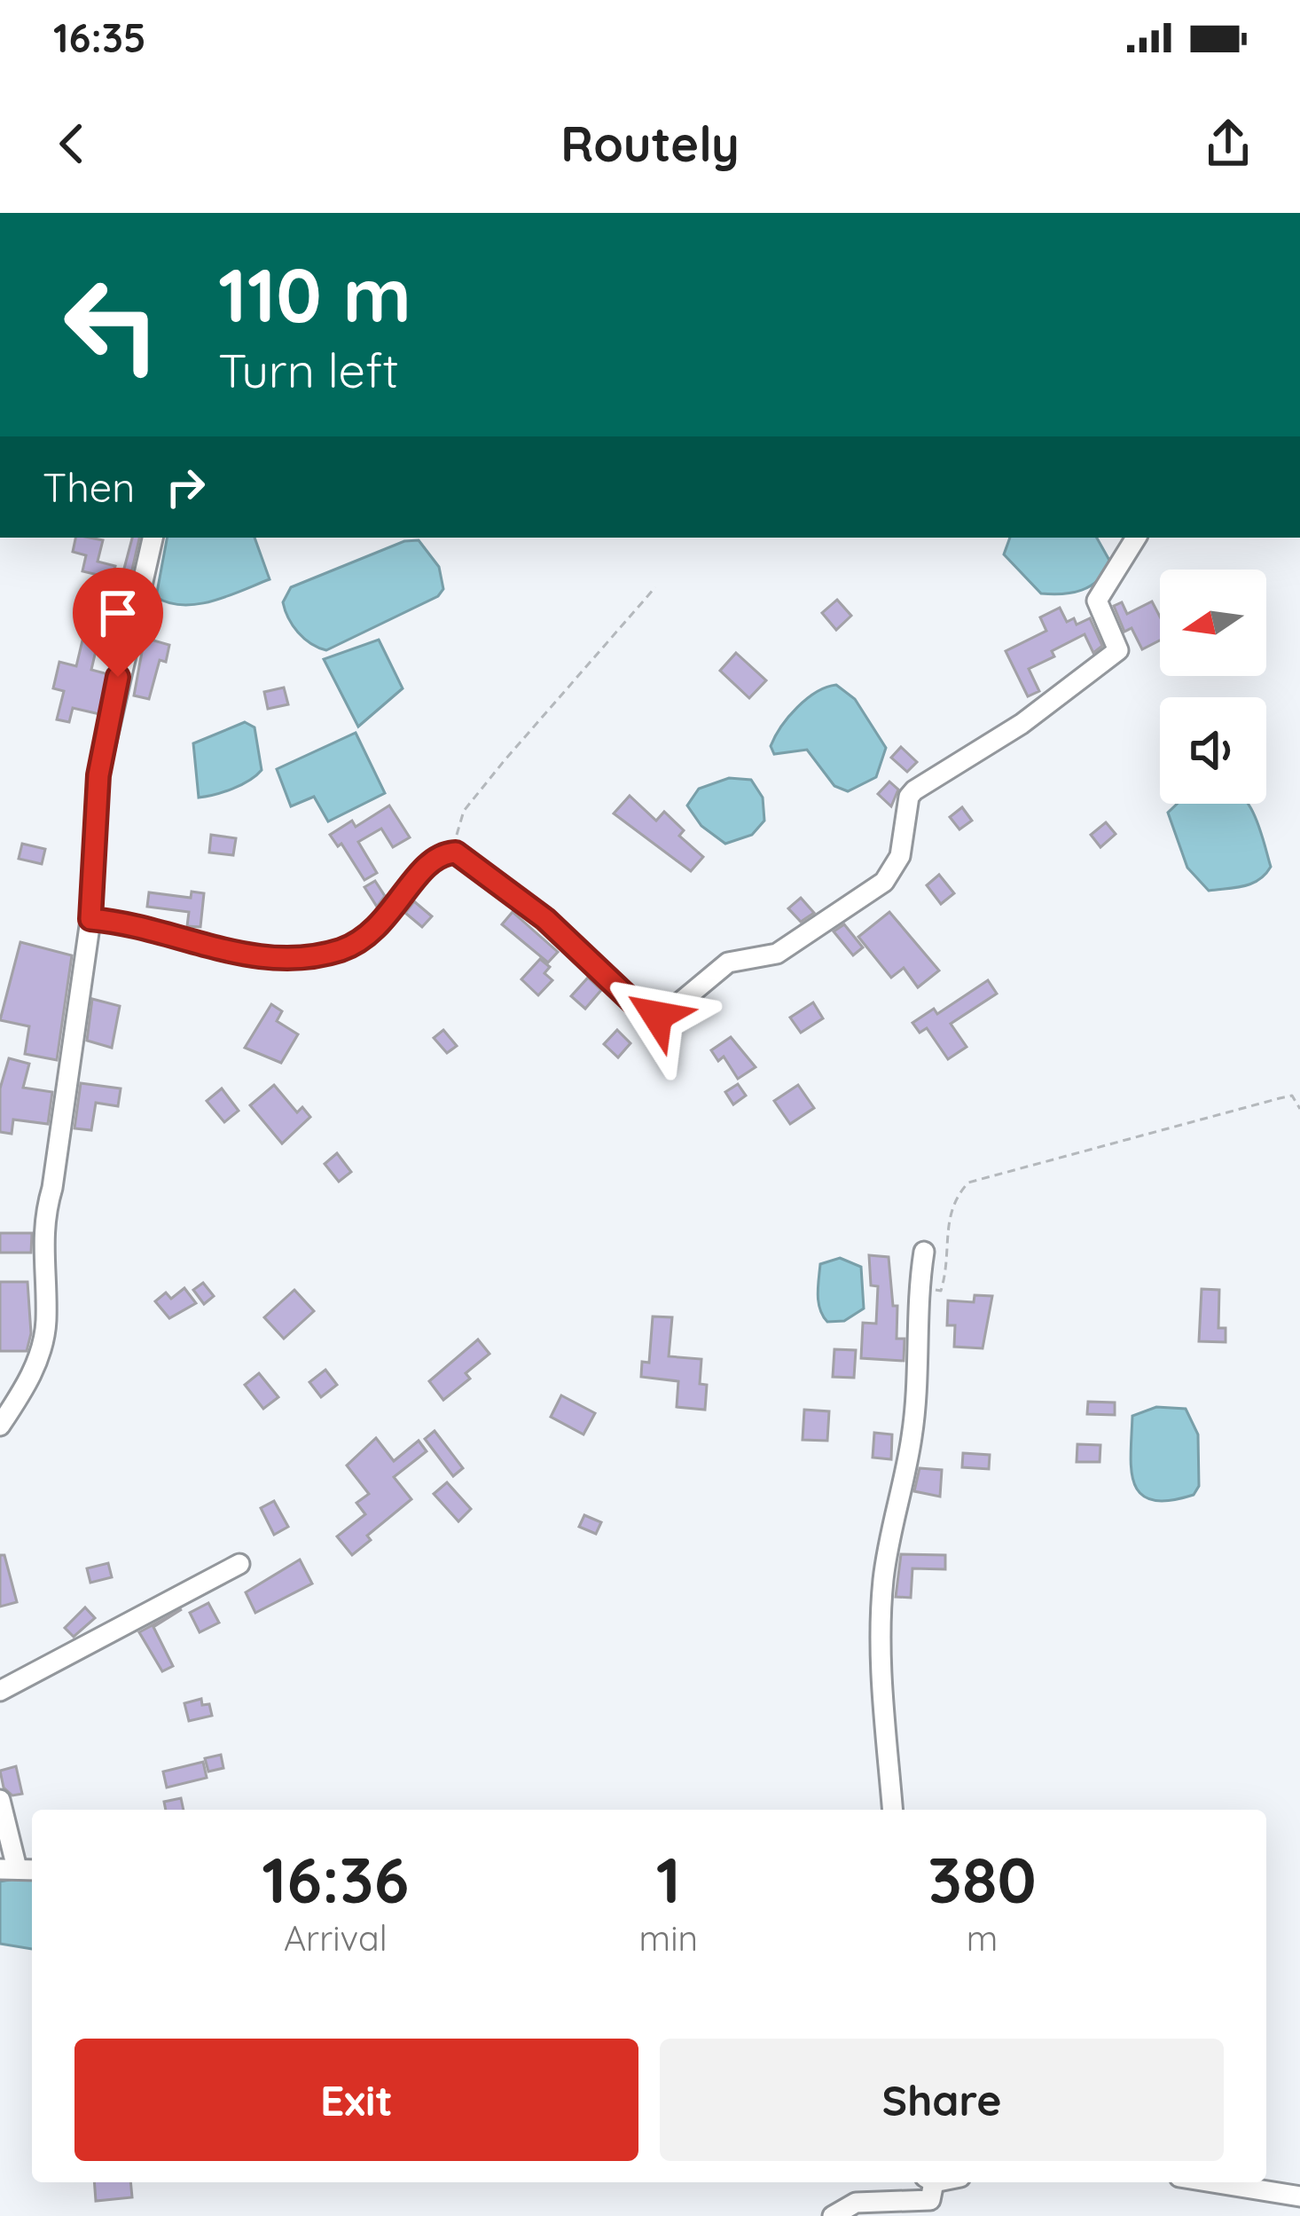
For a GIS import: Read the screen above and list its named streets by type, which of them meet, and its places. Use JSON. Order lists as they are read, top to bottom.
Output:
{
  "north": "left",
  "page": {
    "status": "16:35",
    "header": "Routely",
    "turn": ["110 m", "Turn left"],
    "then": "Then",
    "eta": [
      "16:36",
      "Arrival",
      "1",
      "min",
      "380",
      "m"
    ],
    "buttons": ["Exit", "Share"]
  }
}
